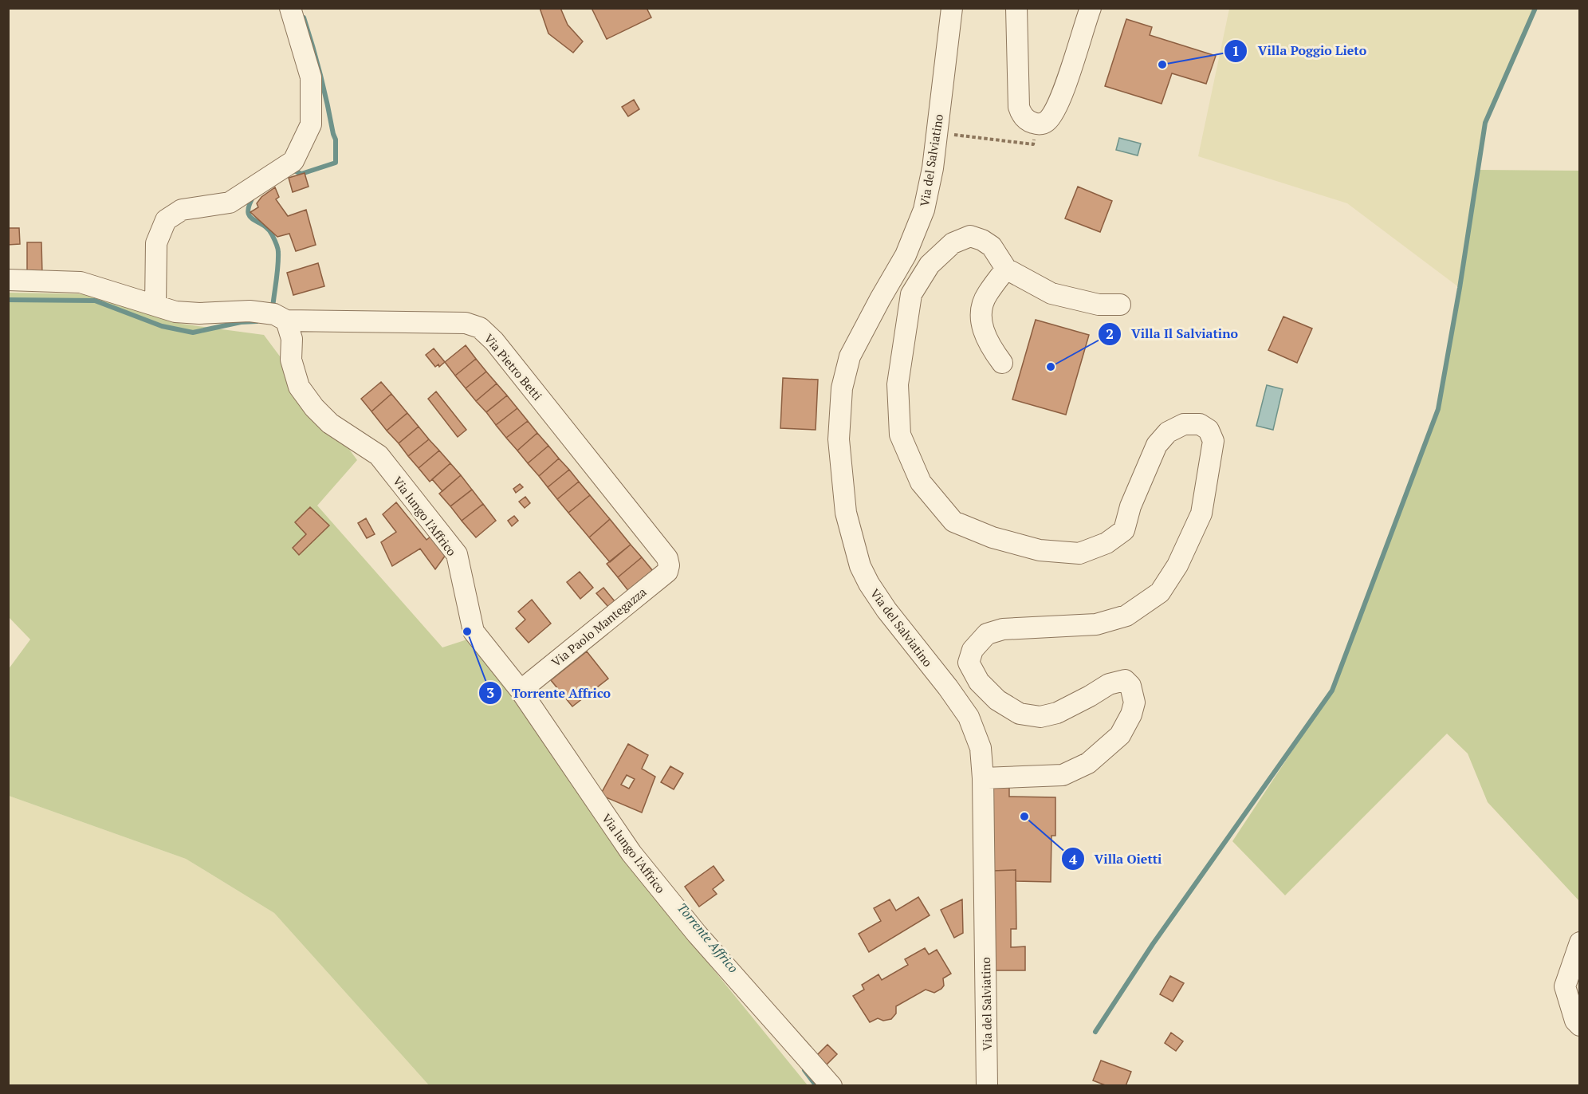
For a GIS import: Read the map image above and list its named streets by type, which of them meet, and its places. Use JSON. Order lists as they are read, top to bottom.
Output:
{
  "streets": {
    "street": [
      "Via del Salviatino",
      "Via Pietro Betti",
      "Via lungo l'Affrico",
      "Via Paolo Mantegazza"
    ]
  },
  "crossings": [
    ["Via Pietro Betti", "Via lungo l'Affrico"],
    ["Via Pietro Betti", "Via Paolo Mantegazza"],
    ["Via lungo l'Affrico", "Via Paolo Mantegazza"]
  ],
  "water": ["Torrente Affrico"],
  "places": [
    "Villa Poggio Lieto",
    "Villa Il Salviatino",
    "Torrente Affrico",
    "Villa Oietti"
  ]
}
